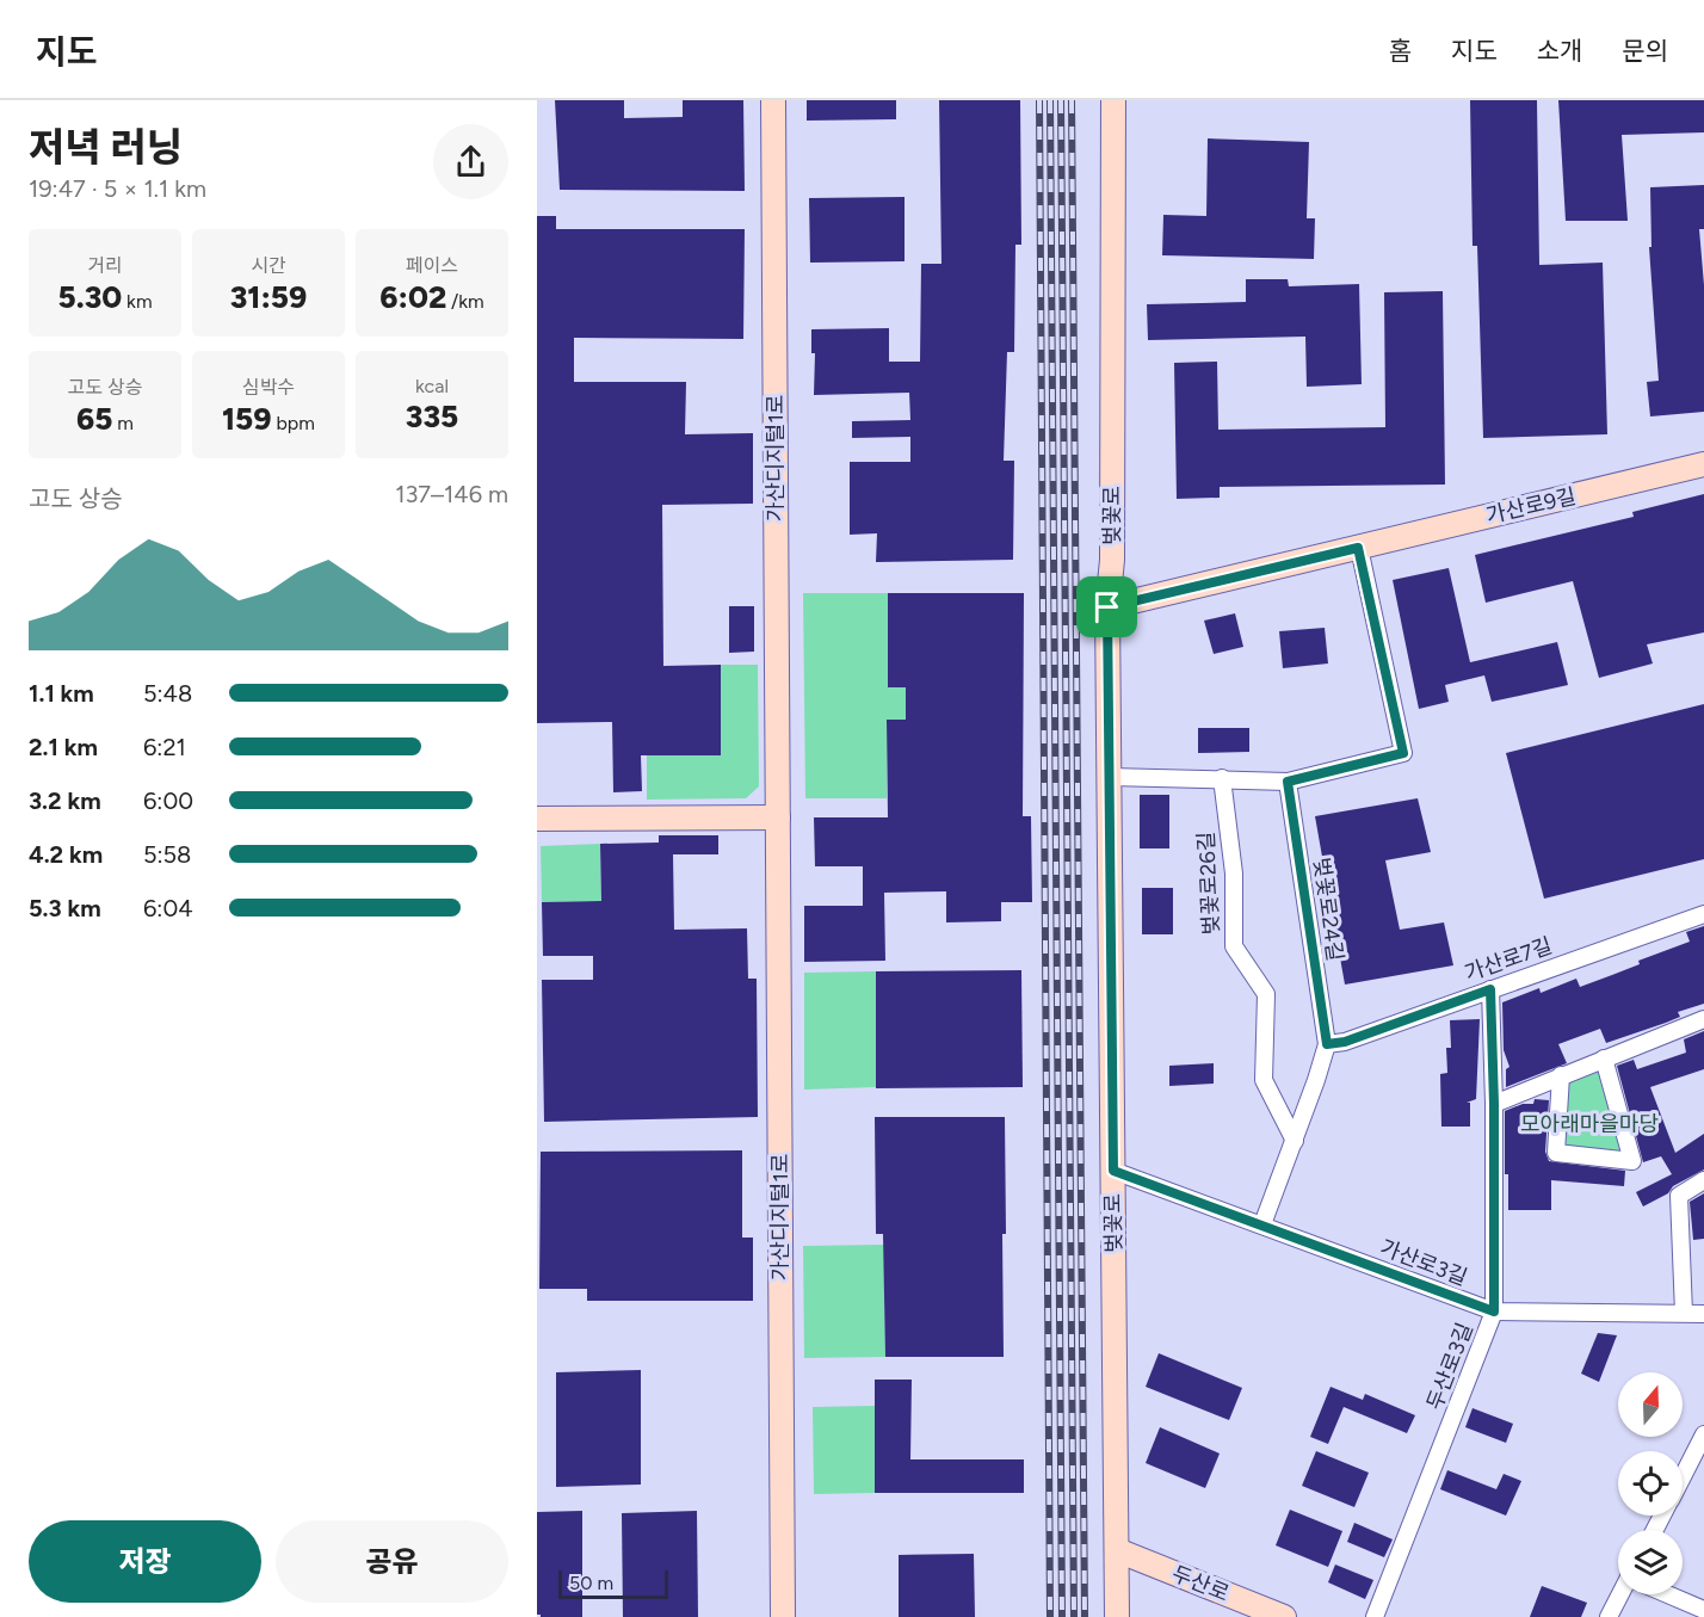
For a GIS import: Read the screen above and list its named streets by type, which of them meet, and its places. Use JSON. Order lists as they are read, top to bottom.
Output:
{
  "streets": {
    "street": [
      "가산디지털1로",
      "가산로9길",
      "벚꽃로",
      "벚꽃로26길",
      "벚꽃로24길",
      "가산로7길",
      "가산로3길",
      "두산로3길",
      "두산로"
    ]
  },
  "crossings": [
    ["가산로9길", "벚꽃로"],
    ["벚꽃로", "가산로3길"],
    ["벚꽃로", "두산로"],
    ["벚꽃로24길", "가산로7길"],
    ["가산로7길", "두산로3길"],
    ["가산로3길", "두산로3길"]
  ],
  "parks": ["모아래마을마당"],
  "scale_bar": "50 m",
  "north": "top",
  "page": {
    "header": "지도",
    "nav": [
      "홈",
      "지도",
      "소개",
      "문의"
    ],
    "heading": ["저녁 러닝", "19:47 · 5 × 1.1 km"],
    "stats": [
      ["거리", "5.30 km"],
      ["시간", "31:59"],
      ["페이스", "6:02 /km"],
      ["고도 상승", "65 m"],
      ["심박수", "159 bpm"],
      ["kcal", "335"]
    ],
    "chart": ["고도 상승", "137–146 m"],
    "list": [
      {
        "name": "1.1 km",
        "note": "5:48"
      },
      {
        "name": "2.1 km",
        "note": "6:21"
      },
      {
        "name": "3.2 km",
        "note": "6:00"
      },
      {
        "name": "4.2 km",
        "note": "5:58"
      },
      {
        "name": "5.3 km",
        "note": "6:04"
      }
    ],
    "buttons": ["저장", "공유"],
    "scale": "50 m"
  }
}
